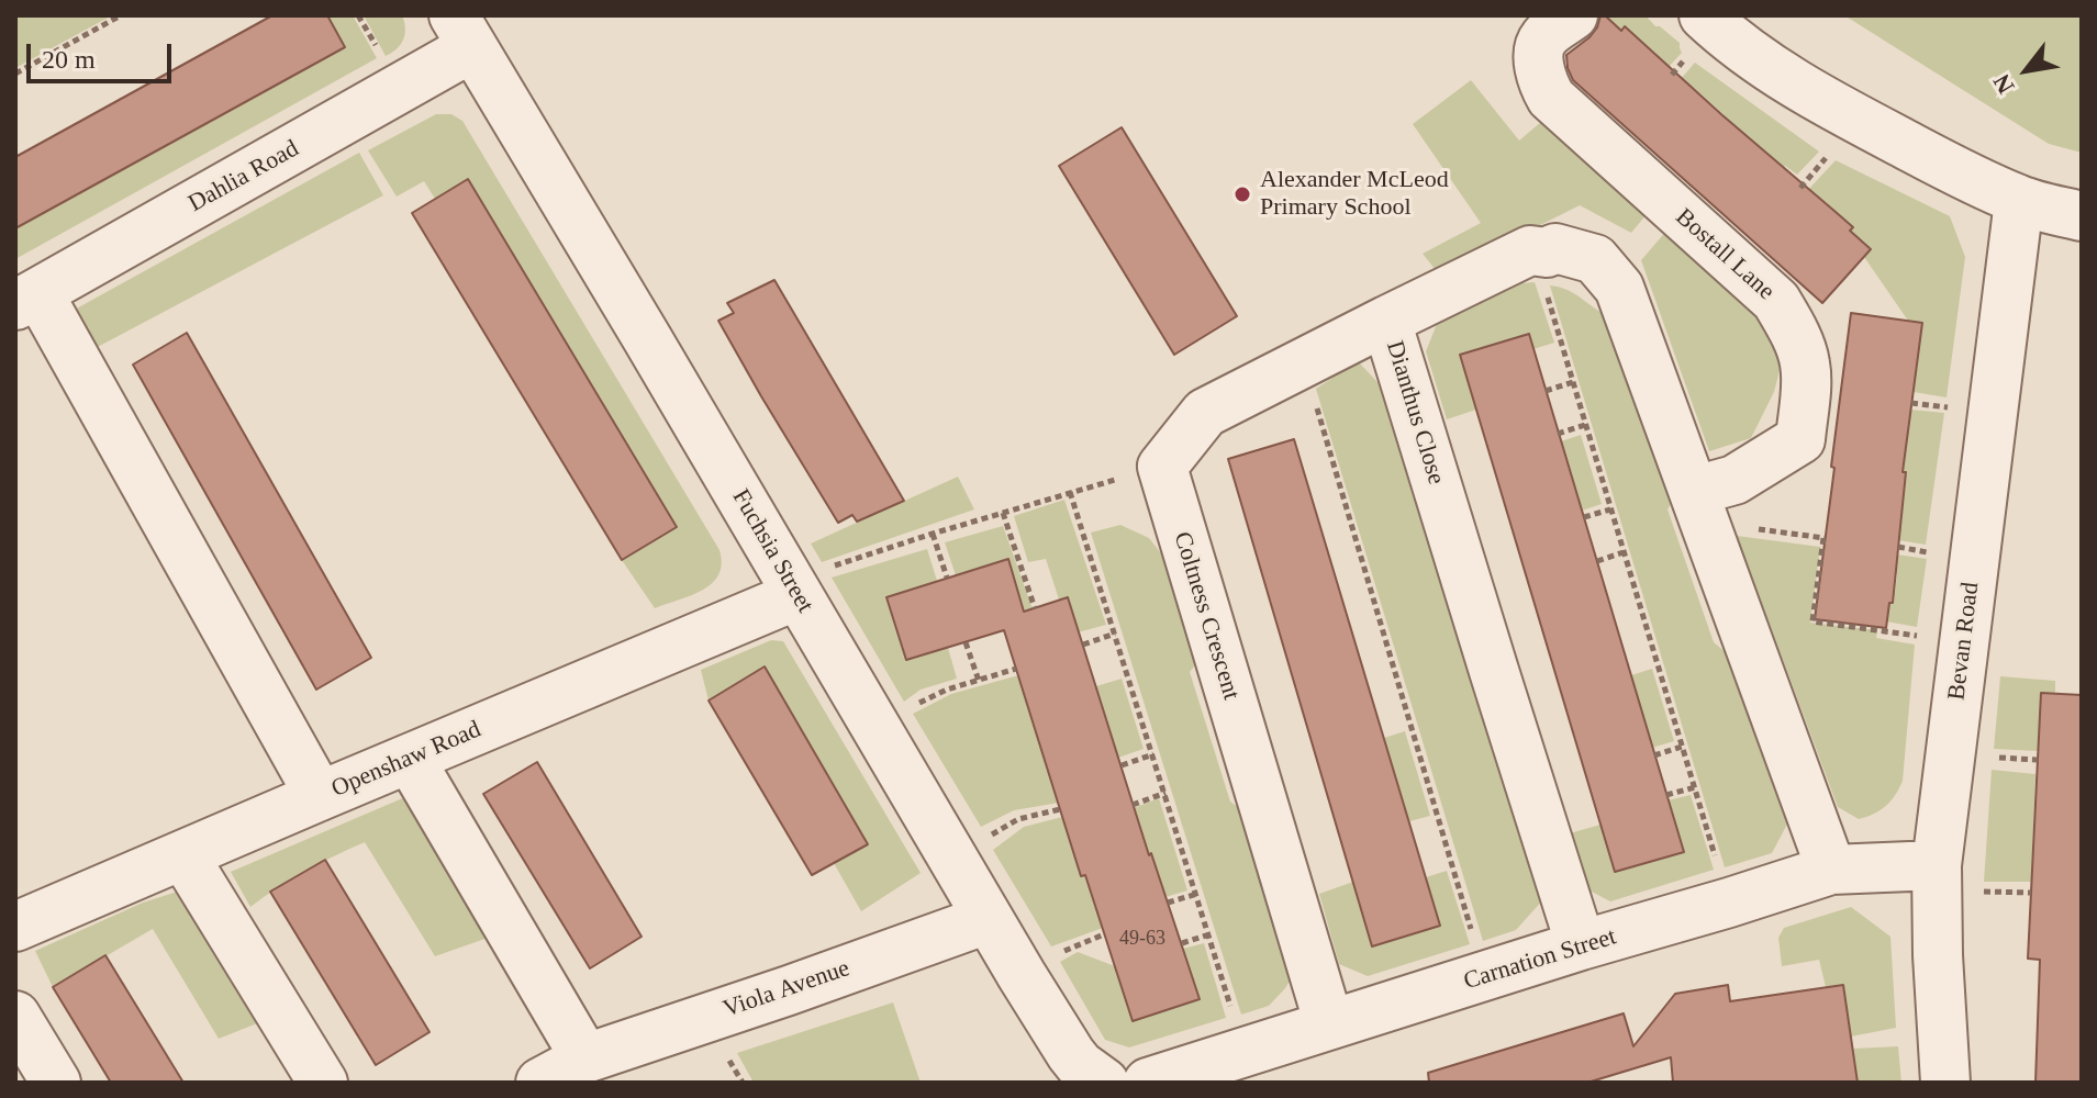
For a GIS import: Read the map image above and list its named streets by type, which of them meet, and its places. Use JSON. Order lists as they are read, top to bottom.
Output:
{
  "streets": {
    "street": [
      "Dahlia Road",
      "Bostall Lane",
      "Dianthus Close",
      "Fuchsia Street",
      "Coltness Crescent",
      "Bevan Road",
      "Openshaw Road",
      "Carnation Street",
      "Viola Avenue"
    ]
  },
  "crossings": [
    ["Dahlia Road", "Fuchsia Street"],
    ["Bostall Lane", "Dianthus Close"],
    ["Dianthus Close", "Carnation Street"],
    ["Fuchsia Street", "Openshaw Road"],
    ["Fuchsia Street", "Viola Avenue"],
    ["Coltness Crescent", "Carnation Street"],
    ["Bevan Road", "Carnation Street"]
  ],
  "places": ["Alexander McLeod Primary School"],
  "house_numbers": ["49-63"],
  "scale_bar": "20 m",
  "north": "bottom left"
}
